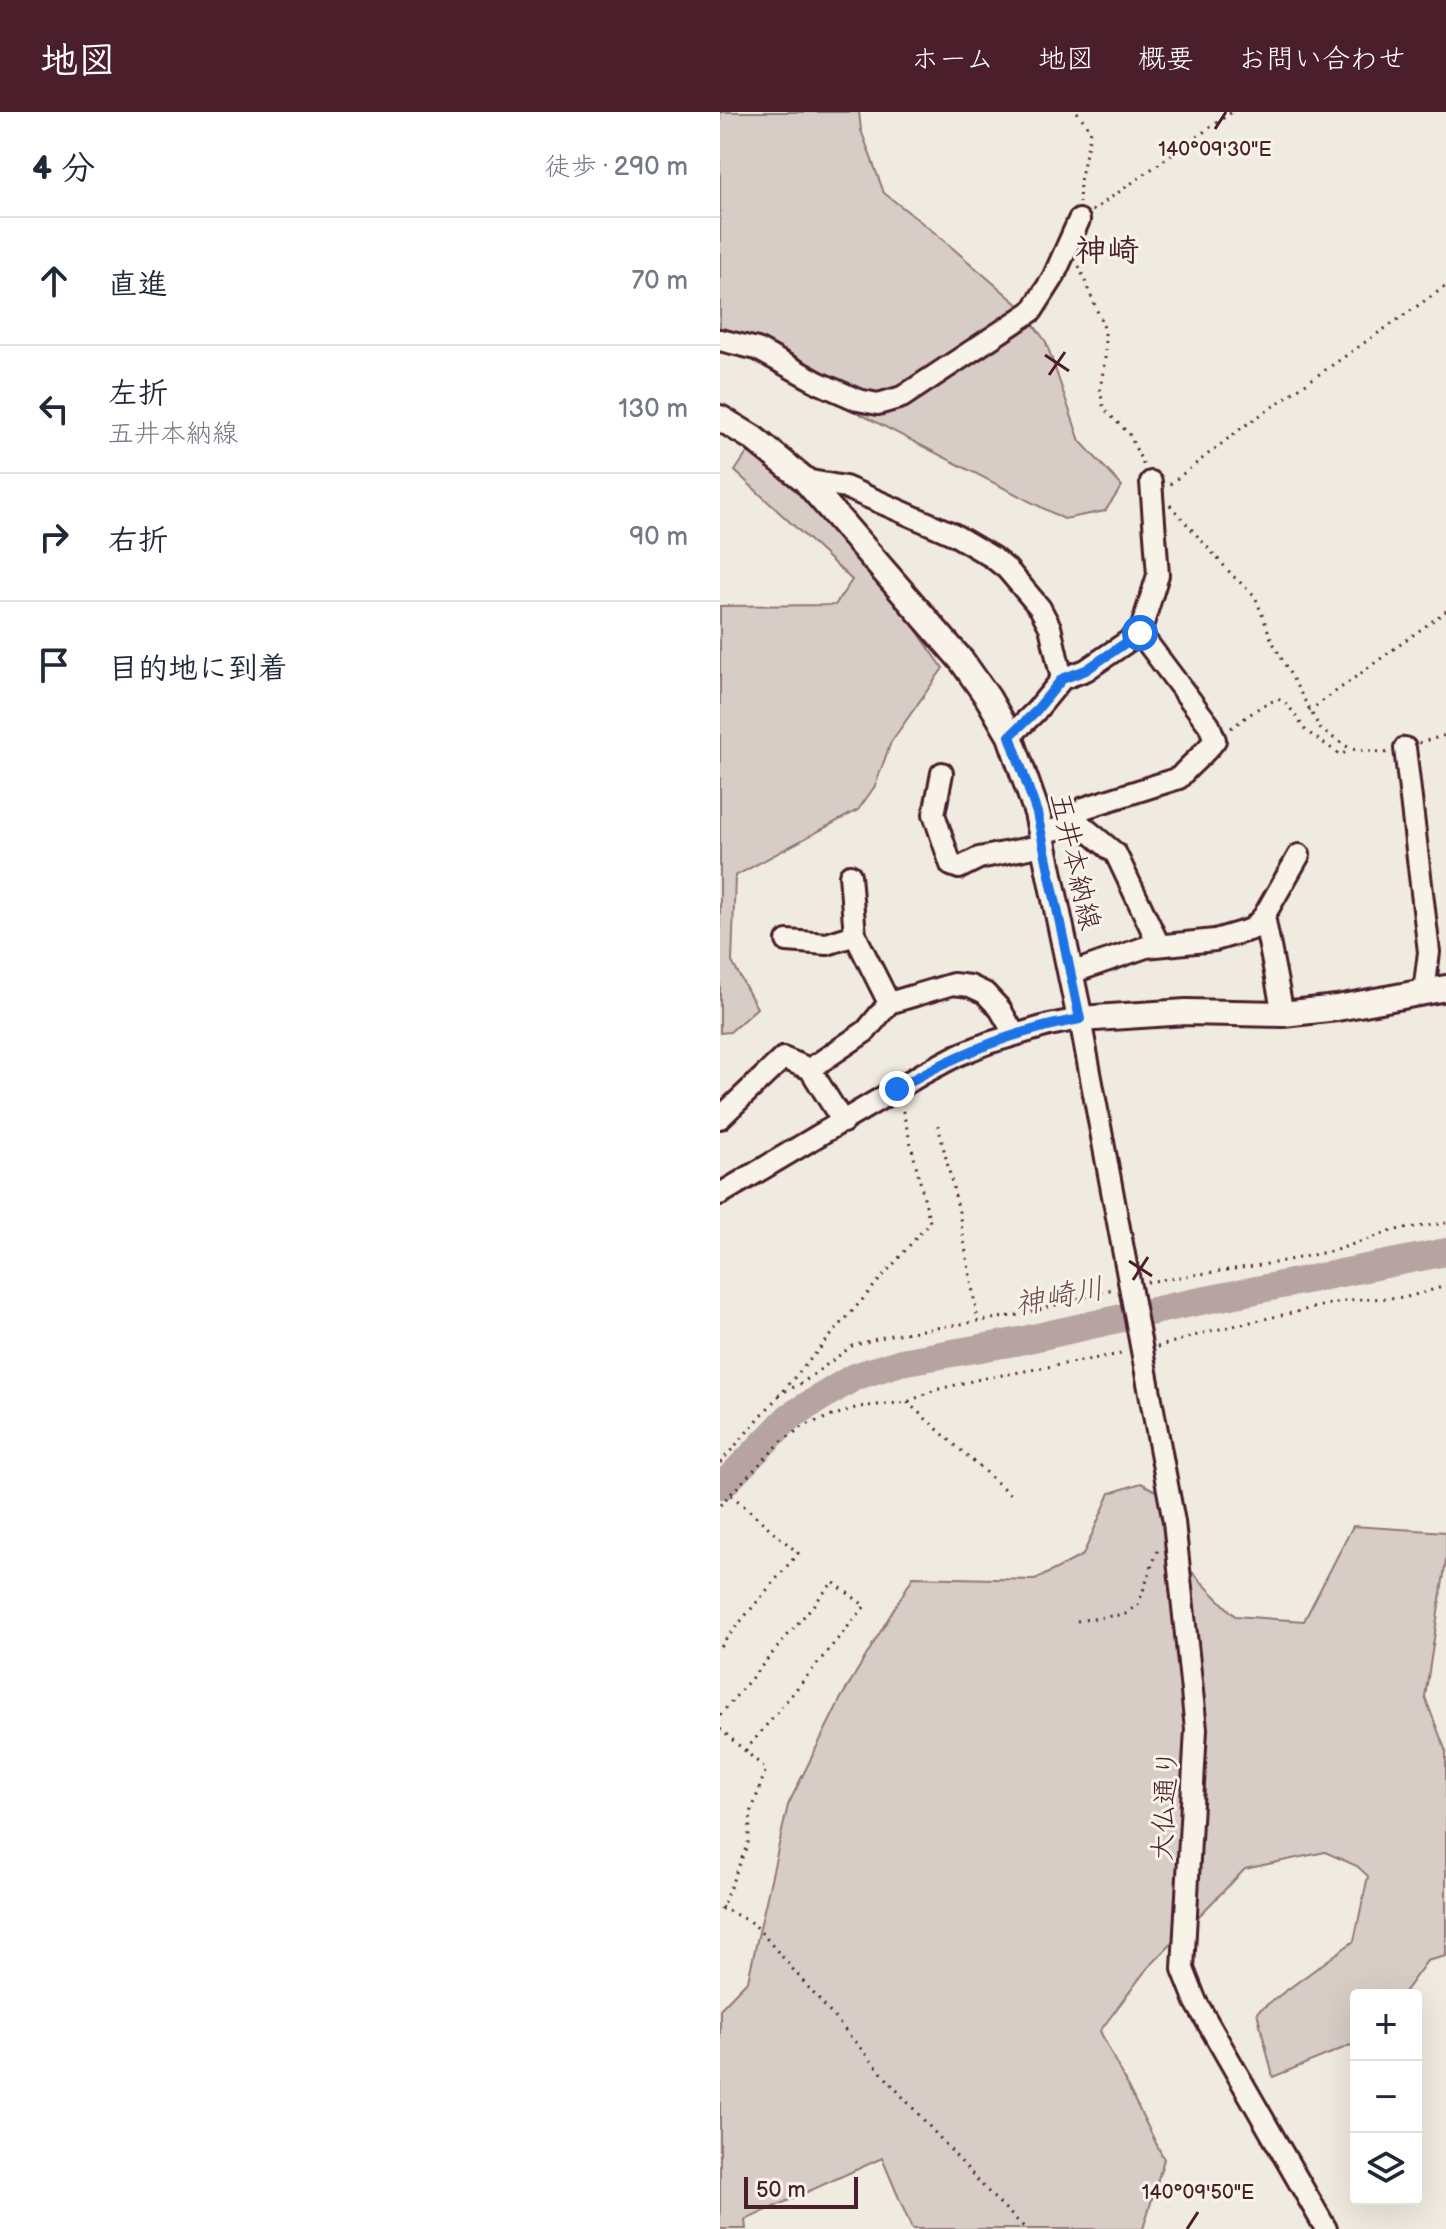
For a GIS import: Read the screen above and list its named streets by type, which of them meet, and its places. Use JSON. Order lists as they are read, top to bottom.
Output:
{
  "streets": {
    "main road": ["五井本納線"],
    "street": ["大仏通り"]
  },
  "crossings": [
    ["五井本納線", "大仏通り"]
  ],
  "districts": ["神崎"],
  "water": ["神崎川"],
  "scale_bar": "50 m",
  "page": {
    "header": "地図",
    "nav": [
      "ホーム",
      "地図",
      "概要",
      "お問い合わせ"
    ],
    "heading": ["4 分", "徒歩 · 290 m"],
    "list": [
      ["直進", "70 m"],
      ["左折", "五井本納線", "130 m"],
      ["右折", "90 m"],
      "目的地に到着"
    ],
    "map_buttons": ["+", "−"],
    "scale": "50 m"
  },
  "coordinates": ["140°09'30\"E", "140°09'50\"E"]
}
